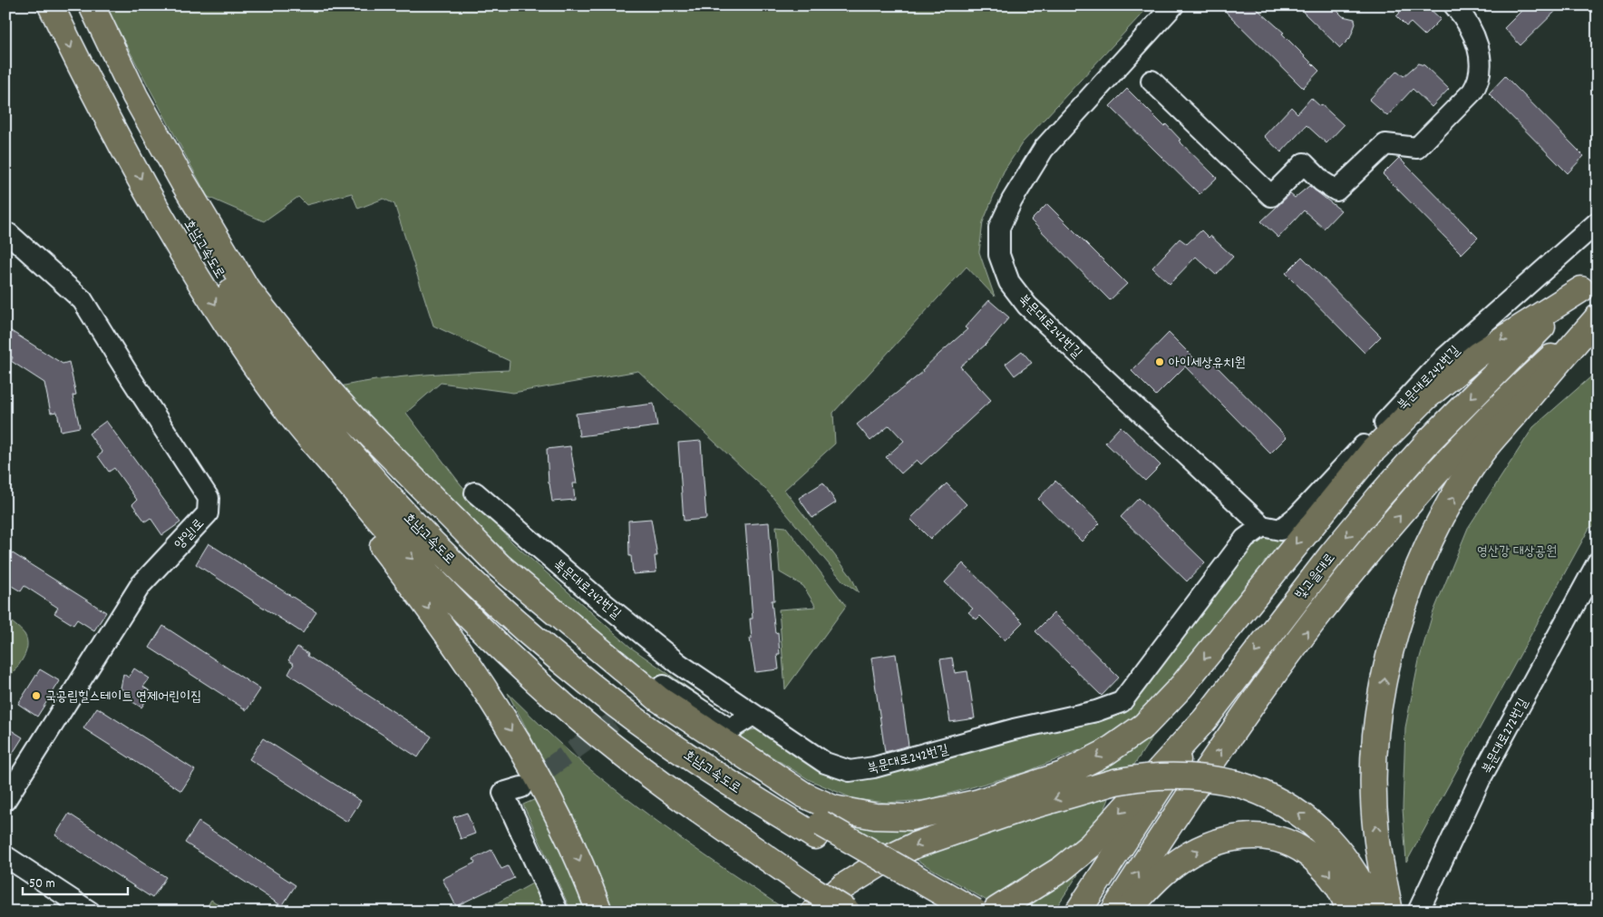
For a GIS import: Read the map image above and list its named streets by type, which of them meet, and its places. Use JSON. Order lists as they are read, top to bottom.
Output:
{
  "streets": {
    "main road": ["호남고속도로", "빛고을대로"],
    "street": ["북문대로242번길", "양일1로", "북문대로272번길"]
  },
  "parks": ["영산강 대상공원"],
  "places": ["아이세상유치원", "국공립힐스테이트 연제어린이집"],
  "scale_bar": "50 m"
}
